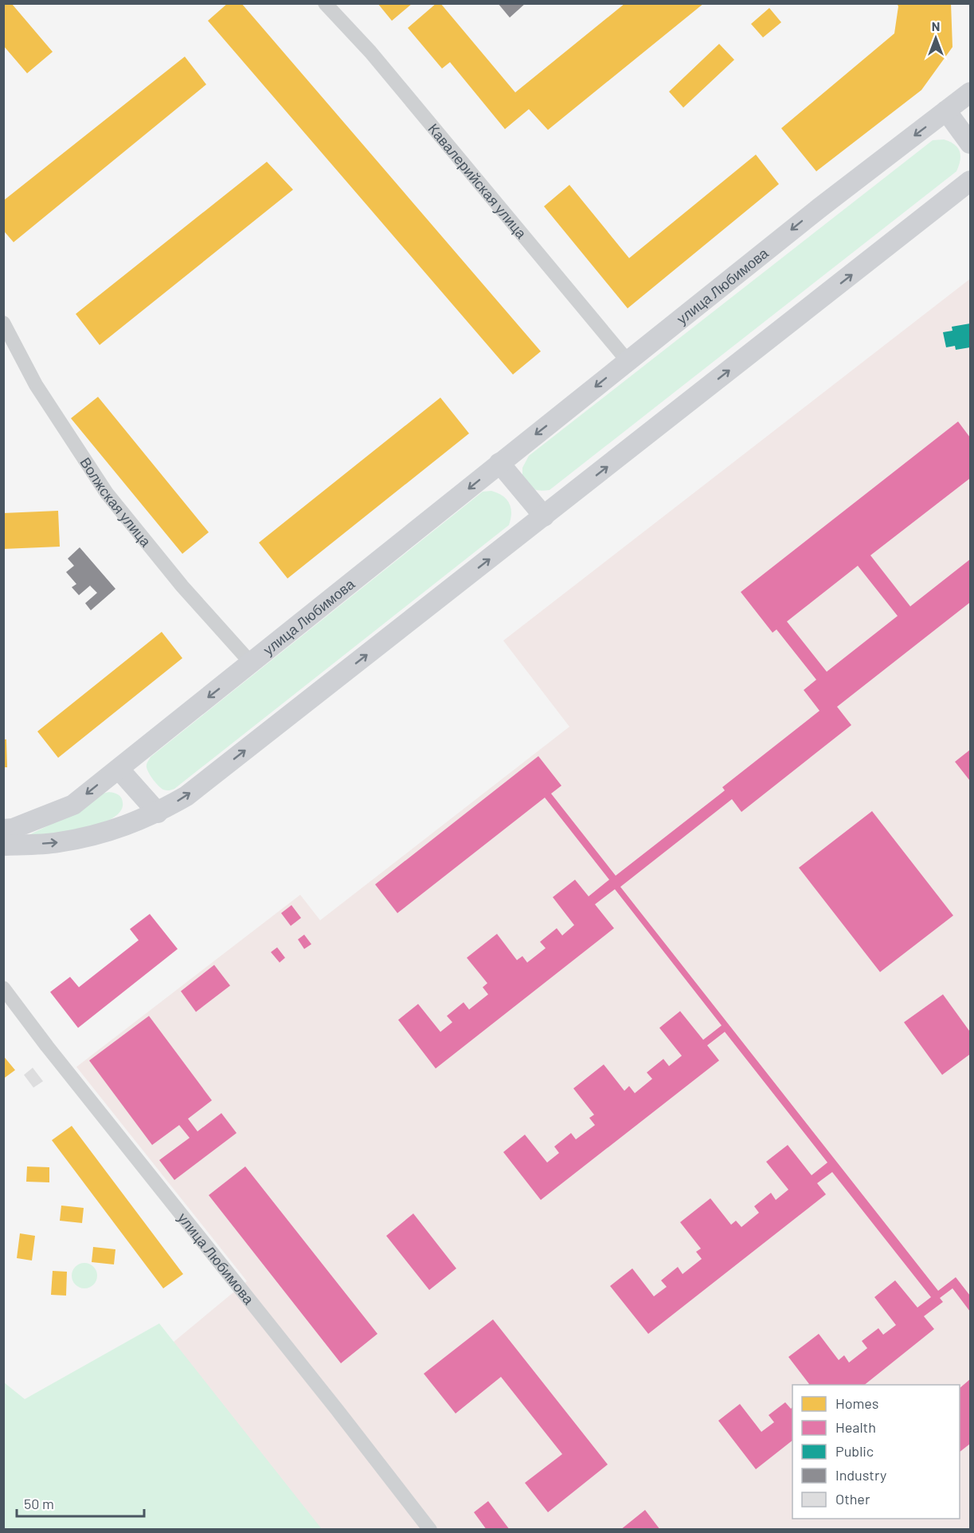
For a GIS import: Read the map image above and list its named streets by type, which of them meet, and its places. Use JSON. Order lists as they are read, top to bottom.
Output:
{
  "streets": {
    "main road": ["улица Любимова"],
    "street": ["Кавалерийская улица", "Волжская улица"]
  },
  "crossings": [
    ["Кавалерийская улица", "улица Любимова"],
    ["улица Любимова", "Волжская улица"]
  ],
  "legend": [
    "Homes",
    "Health",
    "Public",
    "Industry",
    "Other"
  ],
  "scale_bar": "50 m",
  "north": "top"
}
